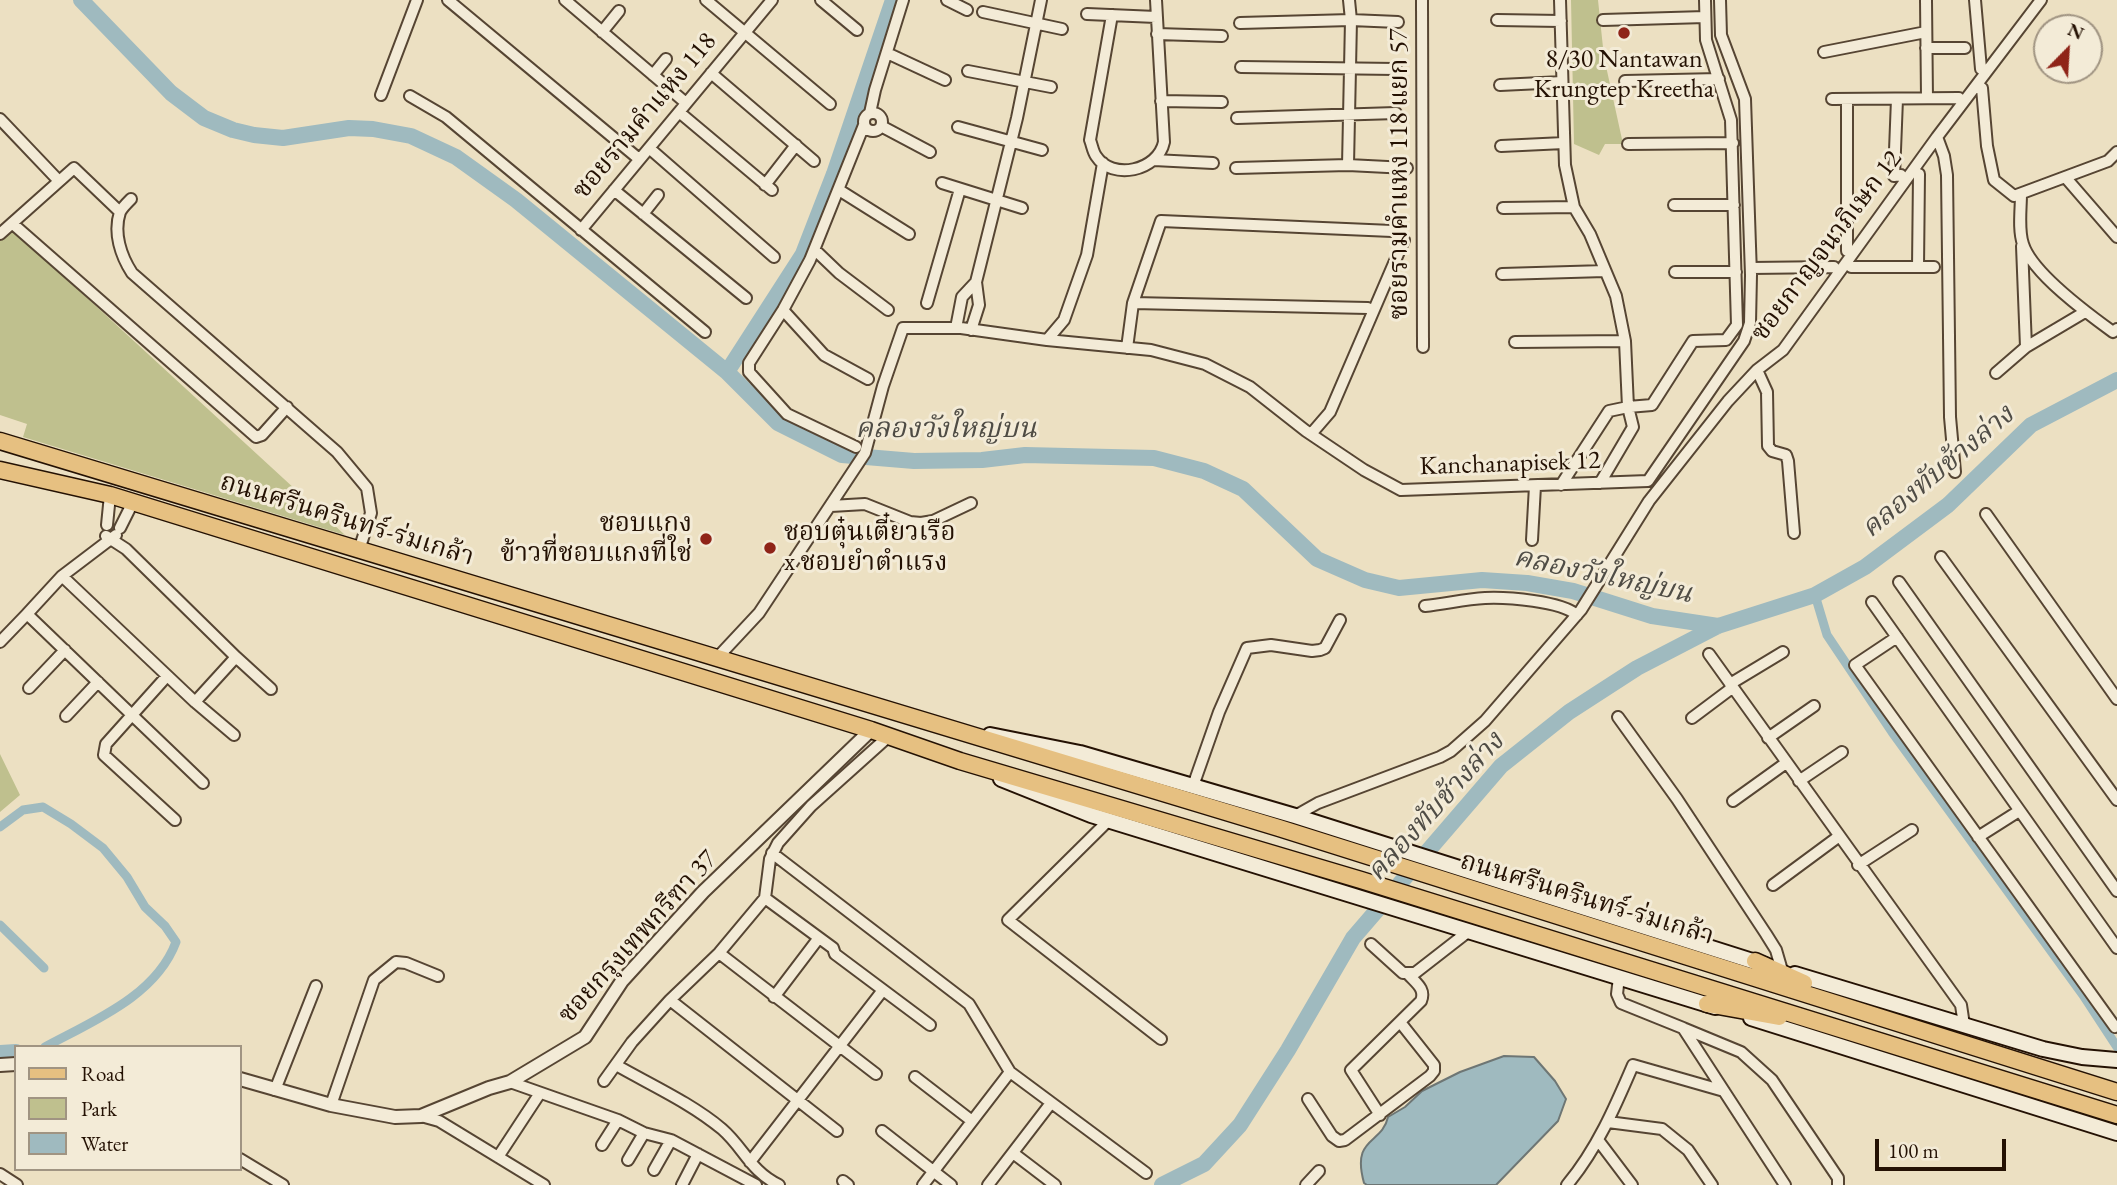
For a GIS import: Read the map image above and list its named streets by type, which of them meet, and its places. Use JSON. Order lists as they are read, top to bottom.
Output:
{
  "streets": {
    "main road": ["ถนนศรีนครินทร์-ร่มเกล้า"],
    "street": [
      "ซอยรามคำแหง 118",
      "ซอยรามคำแหง 118 แยก 57",
      "ซอยกาญจนาภิเษก 12",
      "Kanchanapisek 12",
      "ซอยกรุงเทพกรีฑา 37"
    ]
  },
  "crossings": [
    ["ซอยกาญจนาภิเษก 12", "ถนนศรีนครินทร์-ร่มเกล้า"],
    ["ถนนศรีนครินทร์-ร่มเกล้า", "ซอยกรุงเทพกรีฑา 37"]
  ],
  "water": ["คลองวังใหญ่บน", "คลองทับช้างล่าง"],
  "places": ["8/30 Nantawan Krungtep Kreetha", "ชอบแกง ข้าวที่ชอบแกงที่ใช่", "ชอบตุ๋นเตี๋ยวเรือ x ชอบยำตำแรง"],
  "legend": ["Road", "Park", "Water"],
  "scale_bar": "100 m",
  "north": "top right"
}
